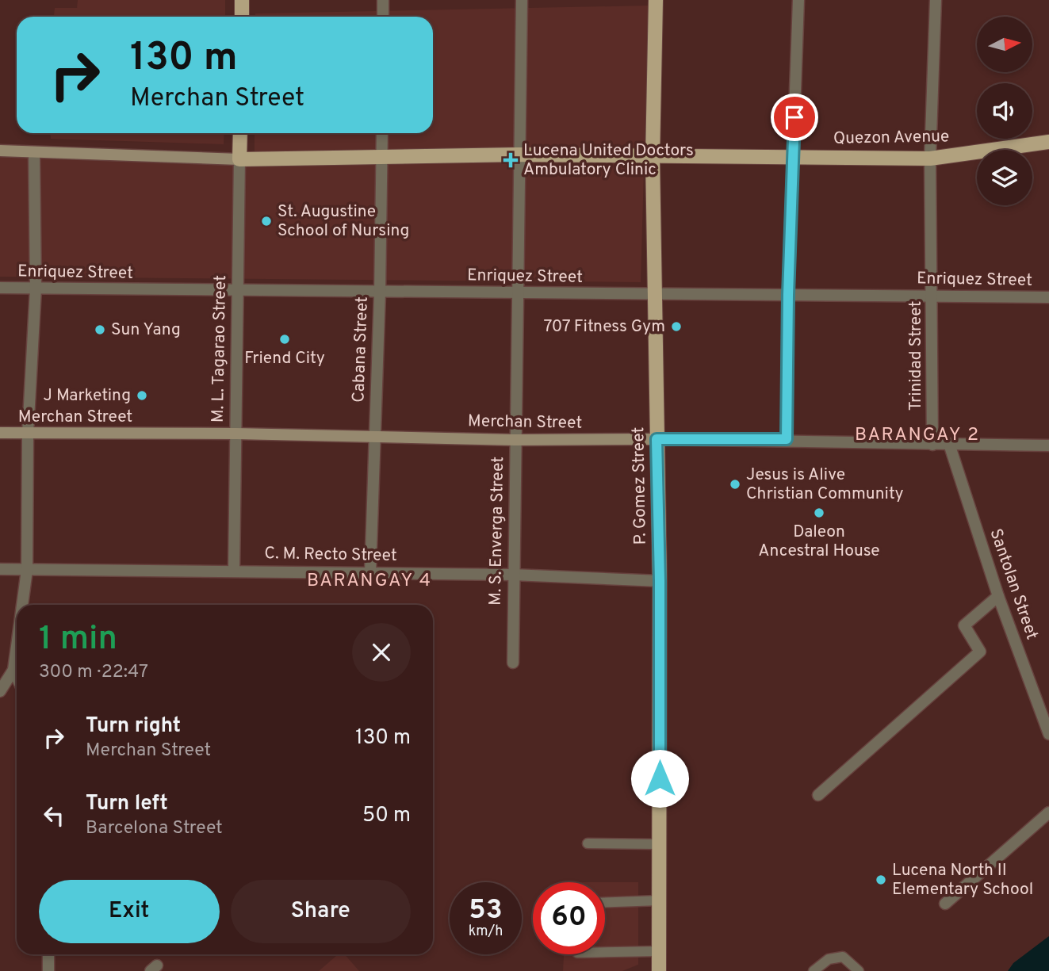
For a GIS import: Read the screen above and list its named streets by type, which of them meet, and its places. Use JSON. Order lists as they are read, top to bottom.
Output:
{
  "streets": {
    "main road": [
      "Quezon Avenue",
      "M. L. Tagarao Street",
      "Merchan Street",
      "P. Gomez Street"
    ],
    "street": [
      "Enriquez Street",
      "Cabana Street",
      "Trinidad Street",
      "M. S. Enverga Street",
      "C. M. Recto Street",
      "Santolan Street"
    ]
  },
  "crossings": [
    ["Quezon Avenue", "M. L. Tagarao Street"],
    ["Quezon Avenue", "Cabana Street"],
    ["Quezon Avenue", "Trinidad Street"],
    ["Quezon Avenue", "P. Gomez Street"],
    ["Quezon Avenue", "M. S. Enverga Street"],
    ["Enriquez Street", "M. L. Tagarao Street"],
    ["Enriquez Street", "Cabana Street"],
    ["Enriquez Street", "Trinidad Street"],
    ["Enriquez Street", "P. Gomez Street"],
    ["Enriquez Street", "M. S. Enverga Street"],
    ["M. L. Tagarao Street", "Merchan Street"],
    ["M. L. Tagarao Street", "C. M. Recto Street"],
    ["Cabana Street", "Merchan Street"],
    ["Cabana Street", "C. M. Recto Street"],
    ["Trinidad Street", "Merchan Street"],
    ["Merchan Street", "P. Gomez Street"],
    ["Merchan Street", "M. S. Enverga Street"],
    ["Merchan Street", "Santolan Street"],
    ["P. Gomez Street", "C. M. Recto Street"],
    ["M. S. Enverga Street", "C. M. Recto Street"]
  ],
  "districts": ["BARANGAY 2", "BARANGAY 4"],
  "places": {
    "health": ["Lucena United Doctors Ambulatory Clinic"],
    "other": [
      "St. Augustine School of Nursing",
      "707 Fitness Gym",
      "Sun Yang",
      "Friend City",
      "J Marketing",
      "Jesus is Alive Christian Community",
      "Daleon Ancestral House",
      "Lucena North II Elementary School"
    ]
  },
  "north": "right",
  "page": {
    "turn": ["130 m", "Merchan Street"],
    "heading": ["1 min", "300 m · 22:47"],
    "list": [
      {
        "name": "Turn right",
        "note": "Merchan Street",
        "value": "130 m"
      },
      {
        "name": "Turn left",
        "note": "Barcelona Street",
        "value": "50 m"
      }
    ],
    "buttons": ["Exit", "Share"],
    "speed": "53 km/h",
    "limit": "60"
  }
}
